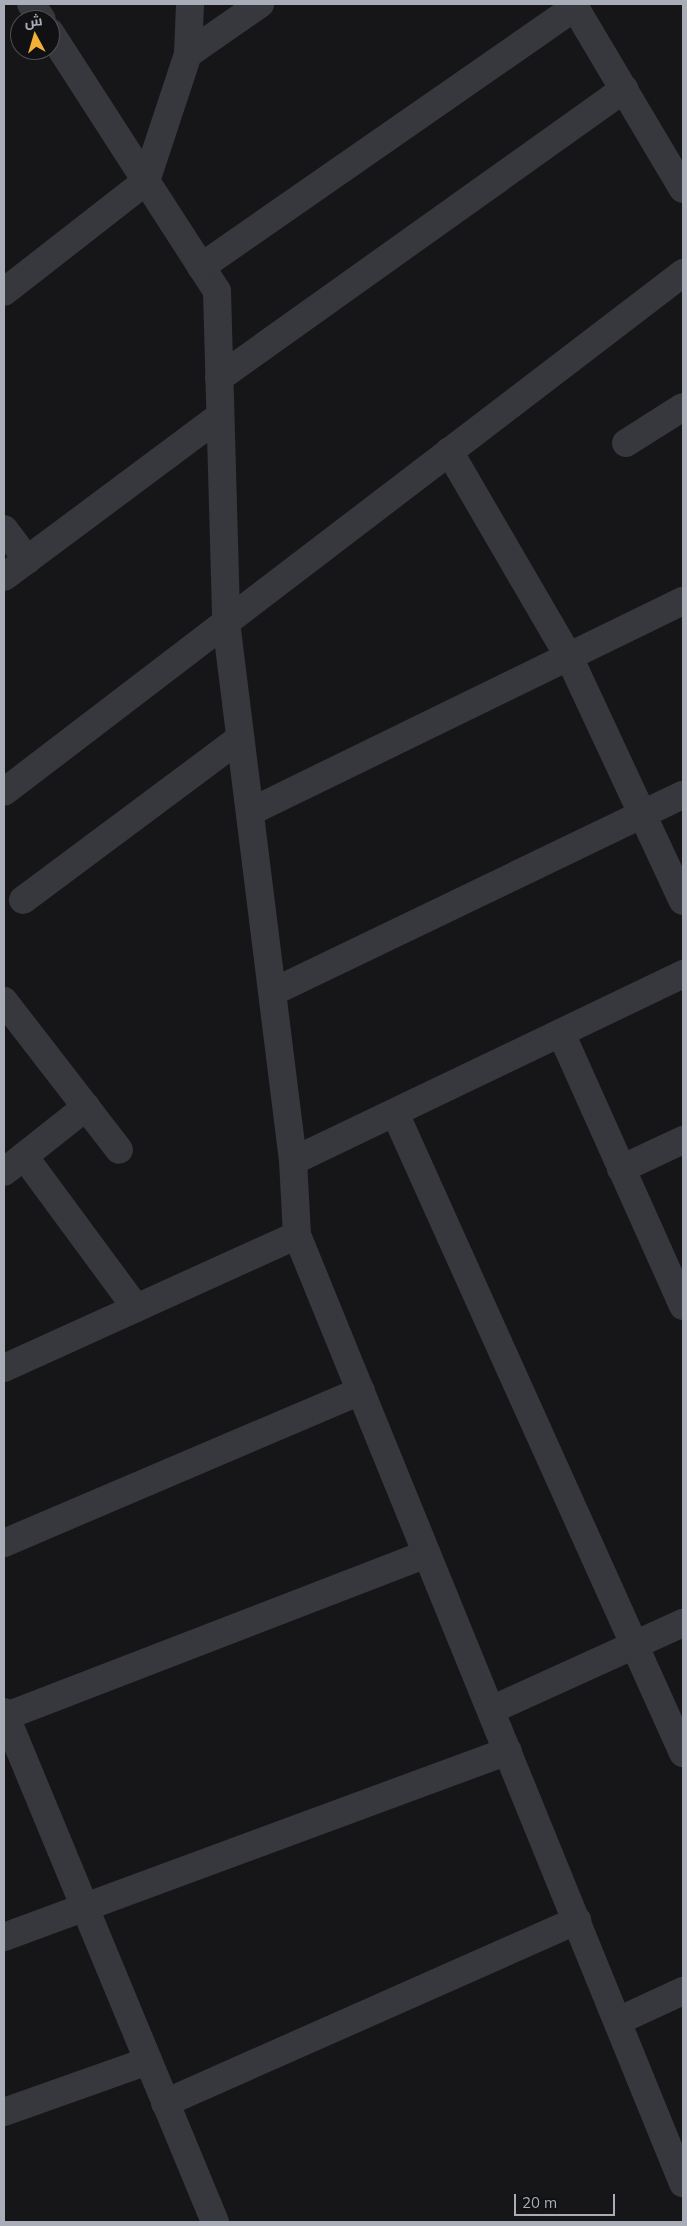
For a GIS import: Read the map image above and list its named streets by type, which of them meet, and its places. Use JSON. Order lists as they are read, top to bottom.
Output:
{
  "scale_bar": "20 m",
  "north": "top"
}
